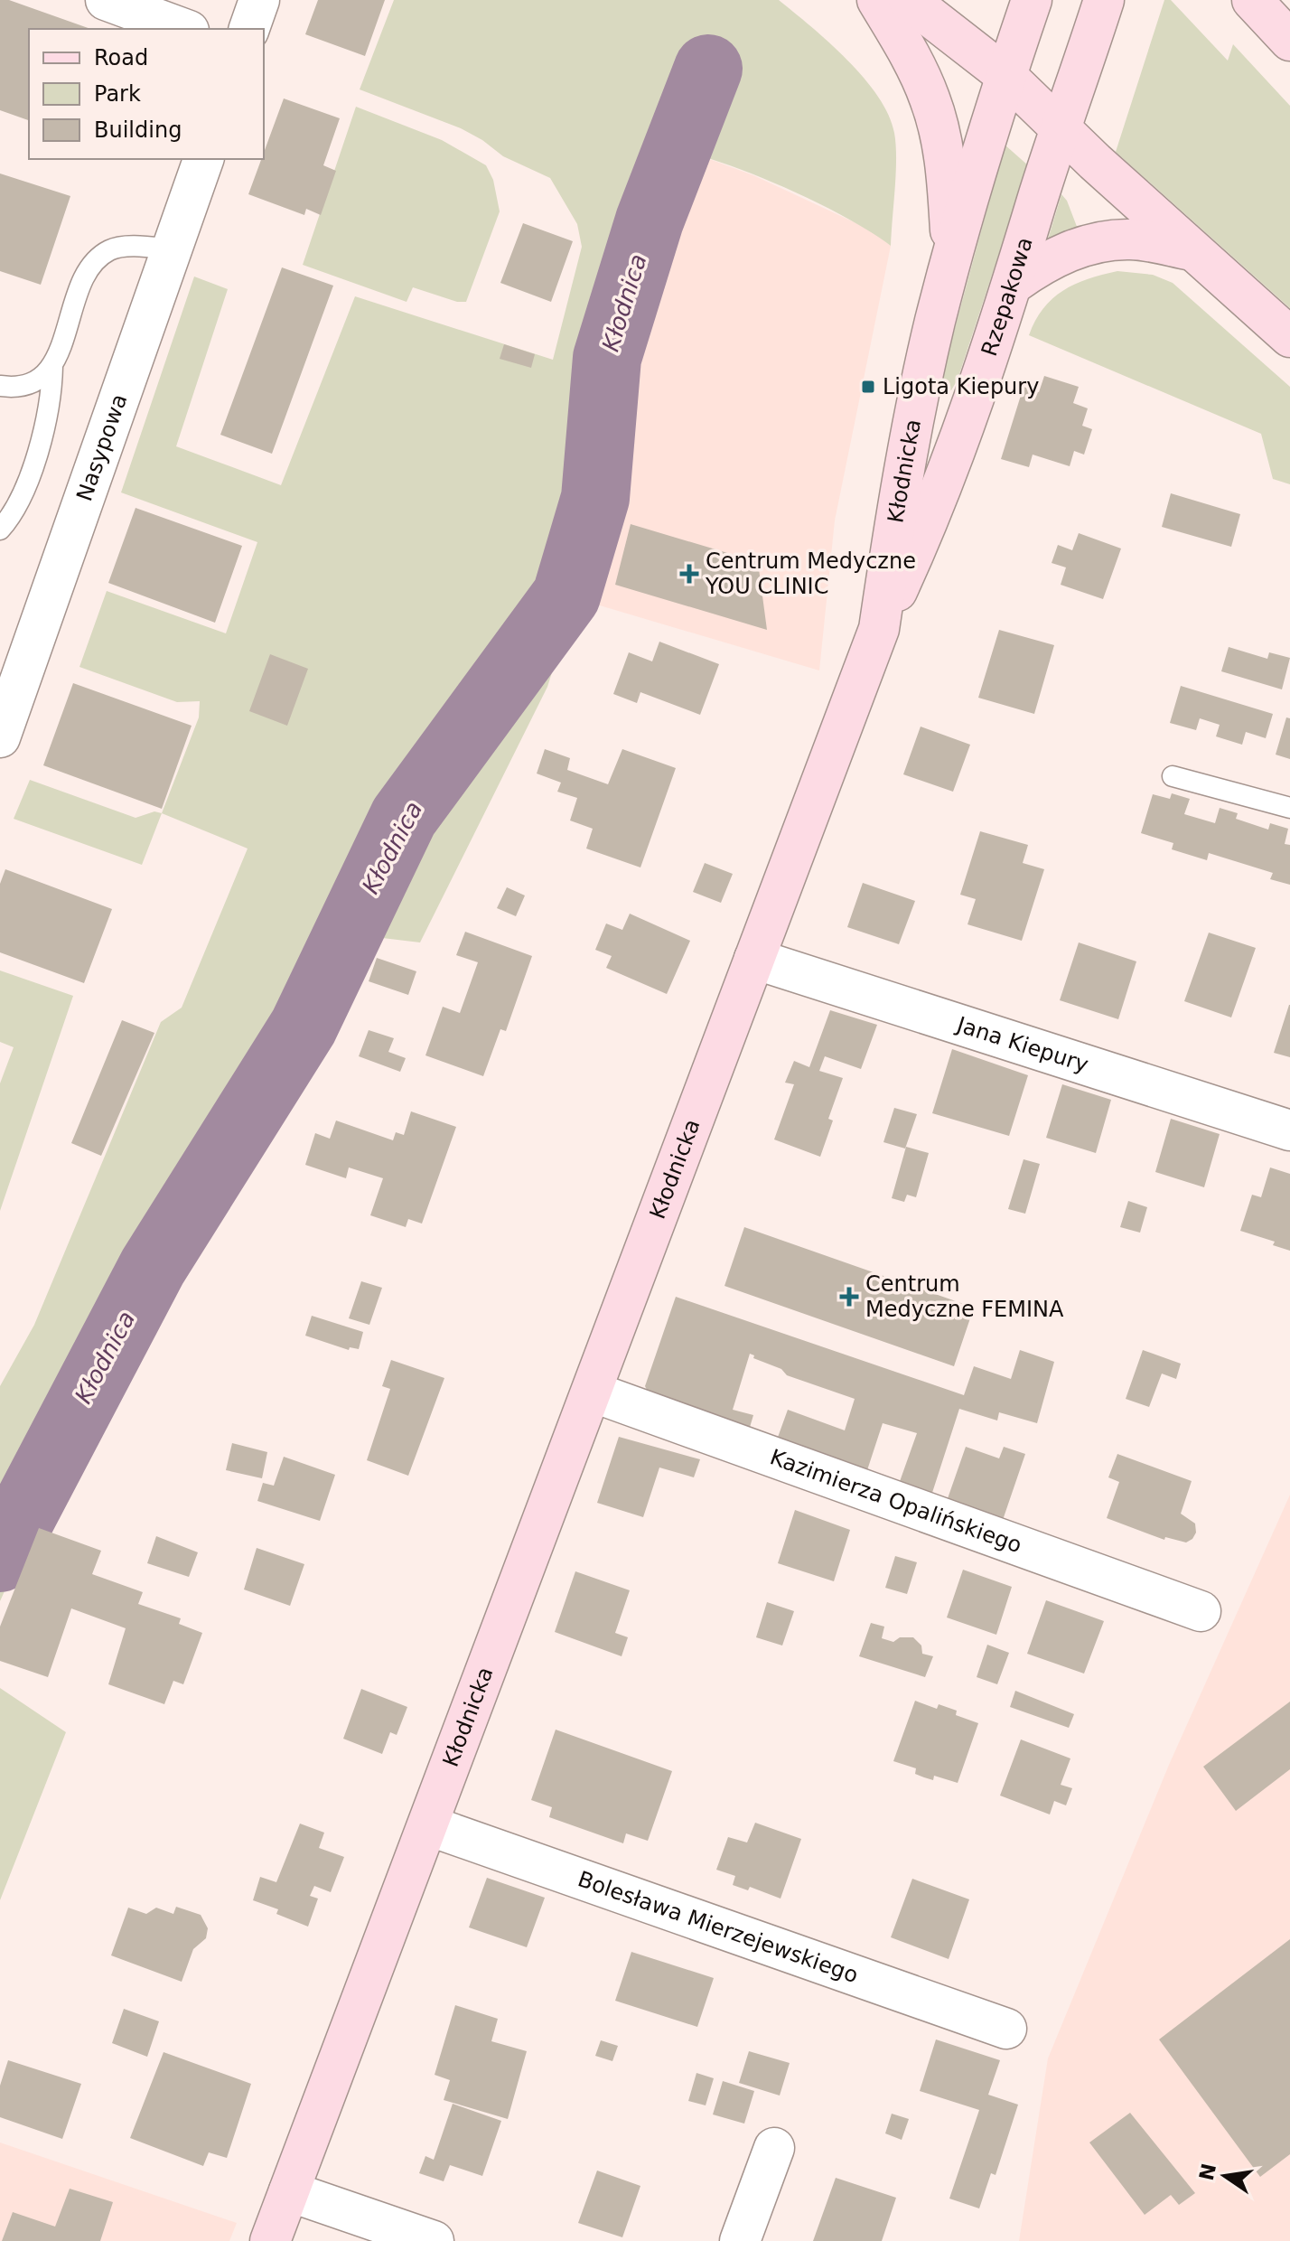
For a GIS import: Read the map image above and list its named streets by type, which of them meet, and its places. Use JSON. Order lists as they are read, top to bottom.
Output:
{
  "streets": {
    "street": [
      "Rzepakowa",
      "Nasypowa",
      "Kłodnicka",
      "Jana Kiepury",
      "Kazimierza Opalińskiego",
      "Bolesława Mierzejewskiego"
    ]
  },
  "crossings": [
    ["Rzepakowa", "Kłodnicka"],
    ["Kłodnicka", "Jana Kiepury"],
    ["Kłodnicka", "Kazimierza Opalińskiego"],
    ["Kłodnicka", "Bolesława Mierzejewskiego"]
  ],
  "water": ["Kłodnica"],
  "places": {
    "transit": ["Ligota Kiepury"],
    "health": ["Centrum Medyczne YOU CLINIC", "Centrum Medyczne FEMINA"]
  },
  "legend": ["Road", "Park", "Building"],
  "north": "left"
}
